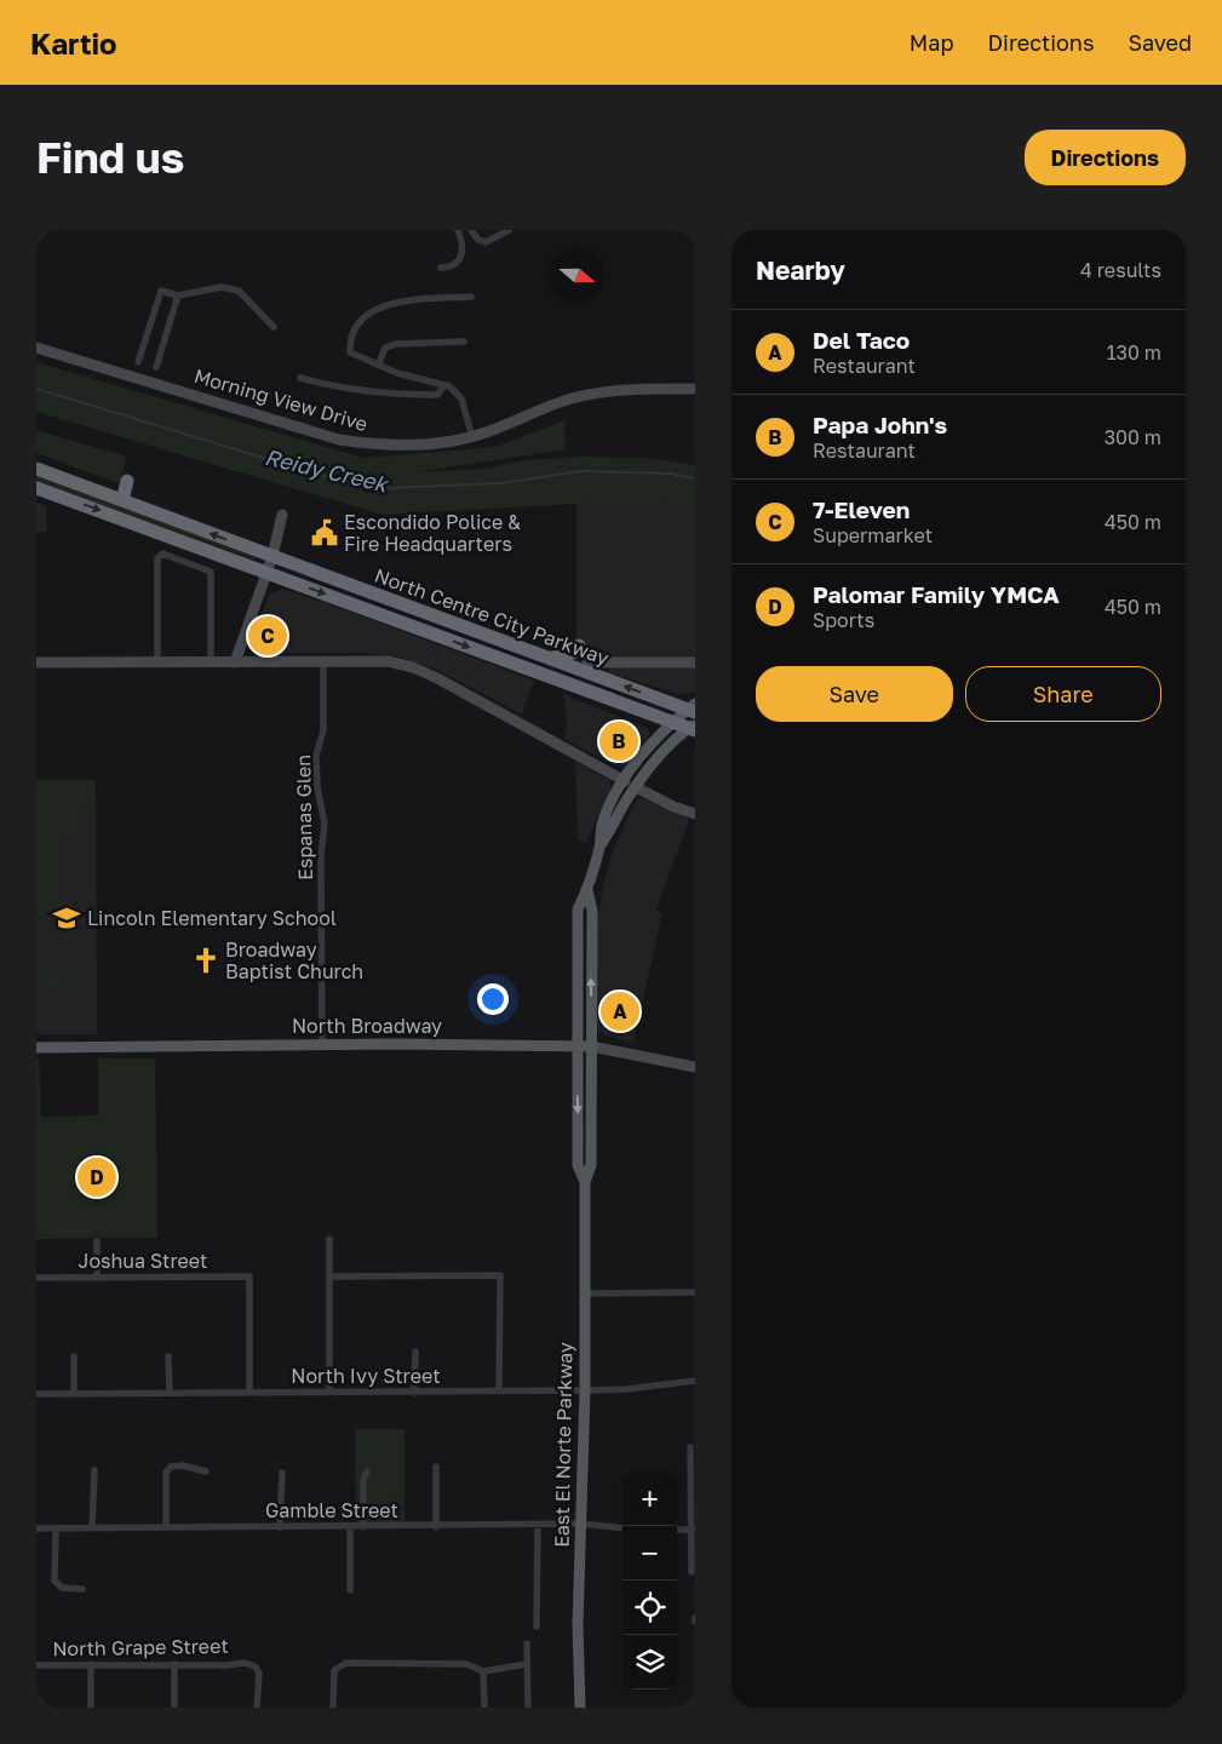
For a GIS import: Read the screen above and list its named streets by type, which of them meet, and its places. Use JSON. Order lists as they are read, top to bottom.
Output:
{
  "streets": {
    "highway": ["North Centre City Parkway"],
    "main road": ["North Broadway", "East El Norte Parkway"],
    "street": [
      "Morning View Drive",
      "Espanas Glen",
      "Joshua Street",
      "North Ivy Street",
      "Gamble Street",
      "North Grape Street"
    ]
  },
  "crossings": [
    ["Espanas Glen", "North Broadway"],
    ["North Broadway", "East El Norte Parkway"],
    ["Joshua Street", "North Ivy Street"],
    ["North Ivy Street", "East El Norte Parkway"],
    ["East El Norte Parkway", "Gamble Street"]
  ],
  "water": ["Reidy Creek"],
  "places": {
    "public building": ["Escondido Police & Fire Headquarters"],
    "school or university": ["Lincoln Elementary School"],
    "church": ["Broadway Baptist Church"]
  },
  "north": "right",
  "page": {
    "header": "Kartio",
    "nav": ["Map", "Directions", "Saved"],
    "buttons": [
      "Directions",
      ["Save", "Share"]
    ],
    "title": "Find us",
    "heading": ["Nearby", "4 results"],
    "list": [
      {
        "mark": "A",
        "name": "Del Taco",
        "note": "Restaurant",
        "value": "130 m"
      },
      {
        "mark": "B",
        "name": "Papa John's",
        "note": "Restaurant",
        "value": "300 m"
      },
      {
        "mark": "C",
        "name": "7-Eleven",
        "note": "Supermarket",
        "value": "450 m"
      },
      {
        "mark": "D",
        "name": "Palomar Family YMCA",
        "note": "Sports",
        "value": "450 m"
      }
    ],
    "pins": [
      "C",
      "B",
      "A",
      "D"
    ],
    "map_buttons": ["+", "−"]
  }
}
